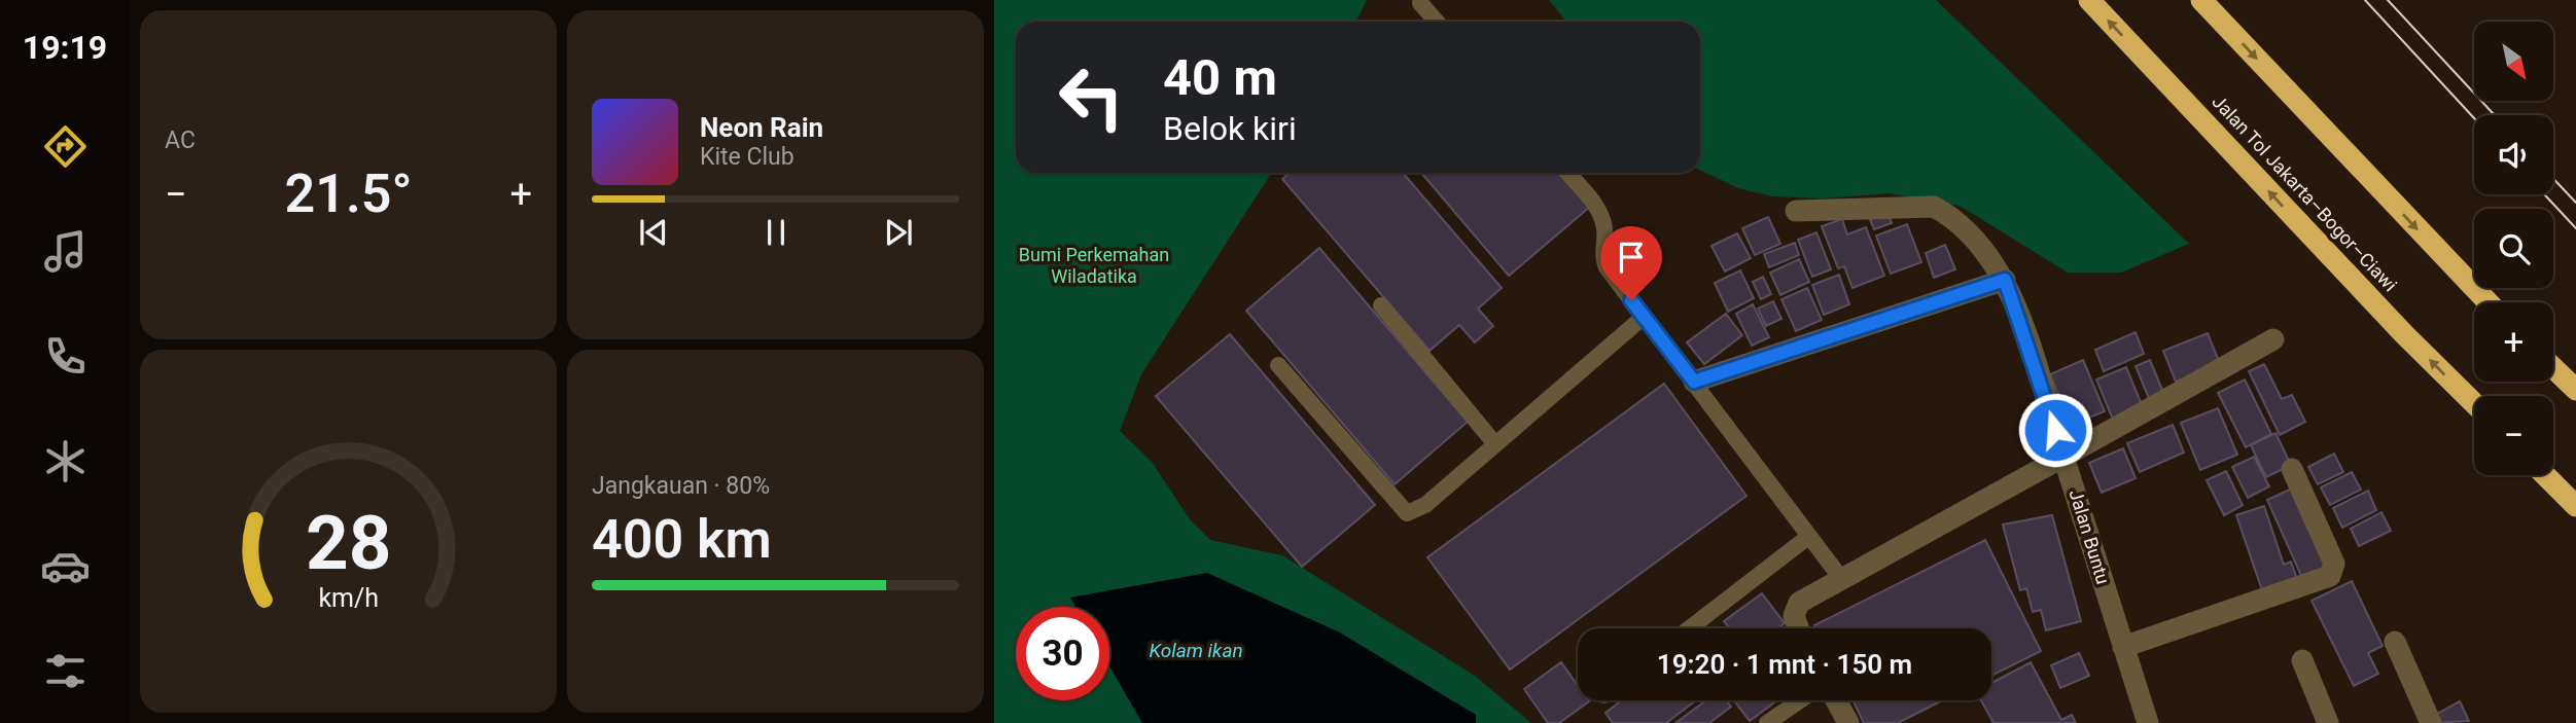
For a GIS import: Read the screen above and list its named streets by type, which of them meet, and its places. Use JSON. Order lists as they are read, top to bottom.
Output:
{
  "streets": {
    "highway": ["Jalan Tol Jakarta–Bogor–Ciawi"],
    "street": ["Jalan Buntu"]
  },
  "water": ["Kolam ikan"],
  "parks": ["Bumi Perkemahan Wiladatika"],
  "north": "bottom right",
  "page": {
    "tabs": "19:19",
    "tile": [
      "AC",
      ["Jangkauan · 80%", "400 km"]
    ],
    "map_buttons": ["+", "−"],
    "turn": ["40 m", "Belok kiri"],
    "song": ["Neon Rain", "Kite Club"],
    "heat": ["−", "21.5°", "+"],
    "limit": "30",
    "trip": "19:20 · 1 mnt · 150 m",
    "gauge": ["28", "km/h"]
  }
}
